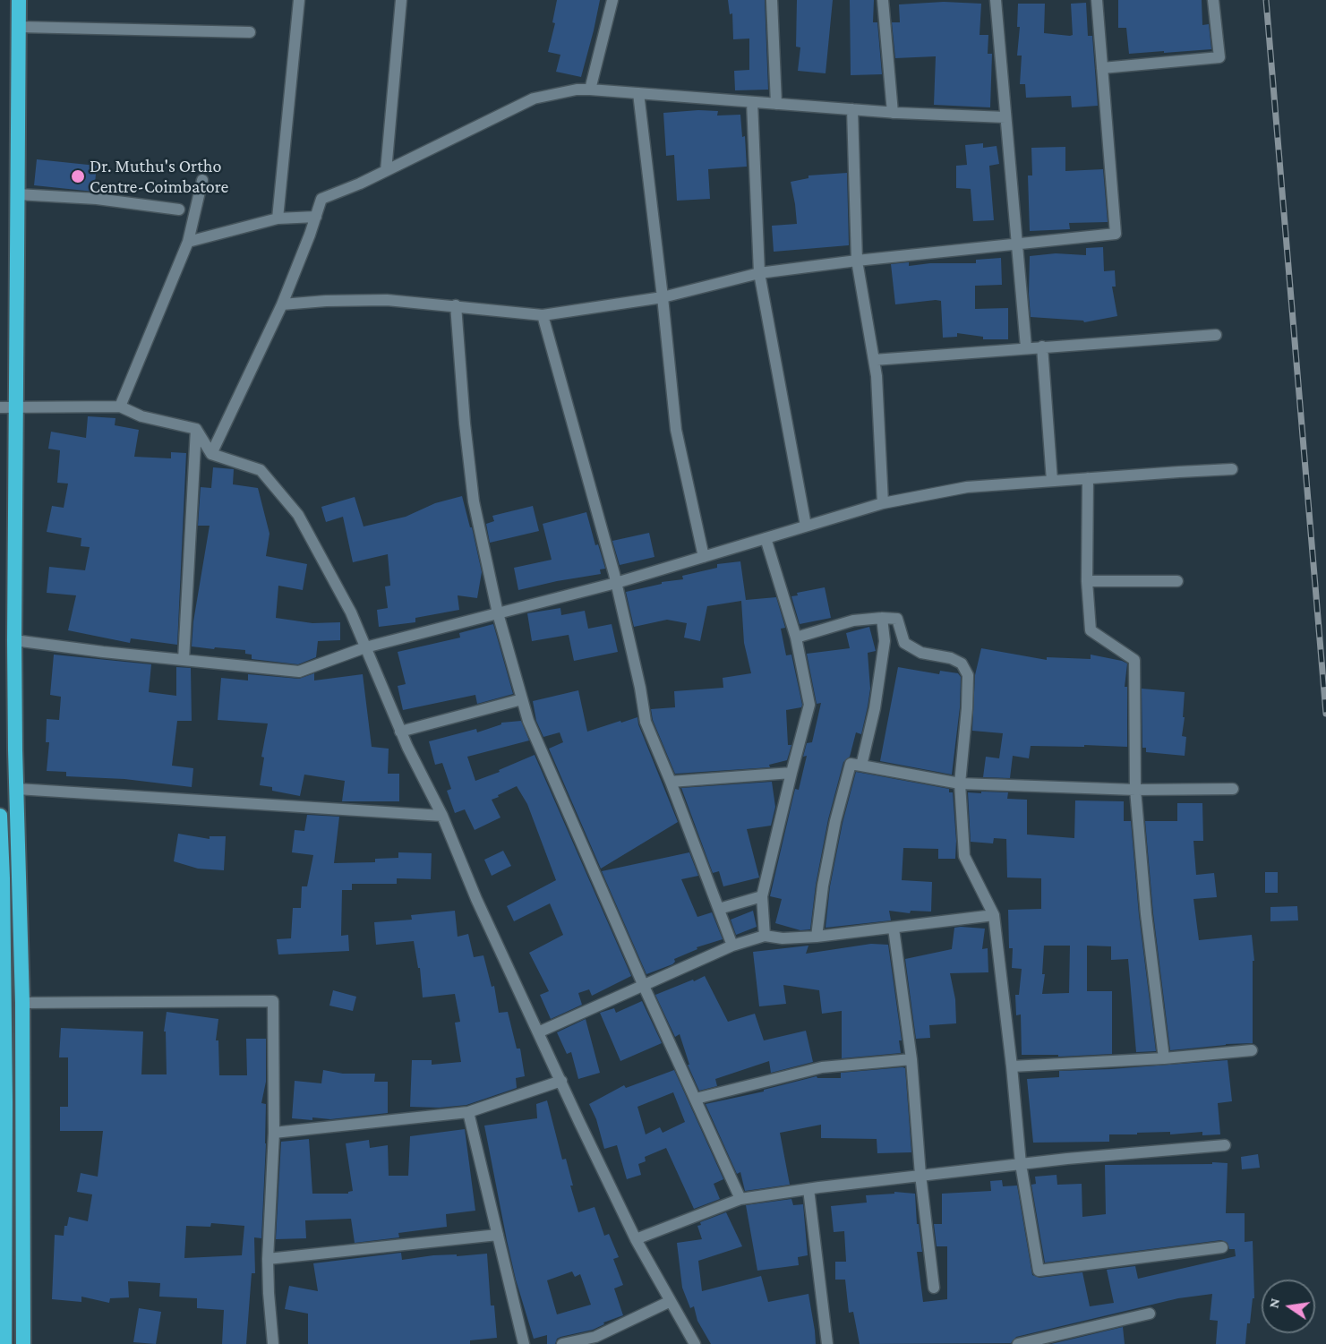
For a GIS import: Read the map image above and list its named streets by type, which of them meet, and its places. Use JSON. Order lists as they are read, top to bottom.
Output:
{
  "places": ["Dr. Muthu's Ortho Centre-Coimbatore"],
  "north": "left"
}
